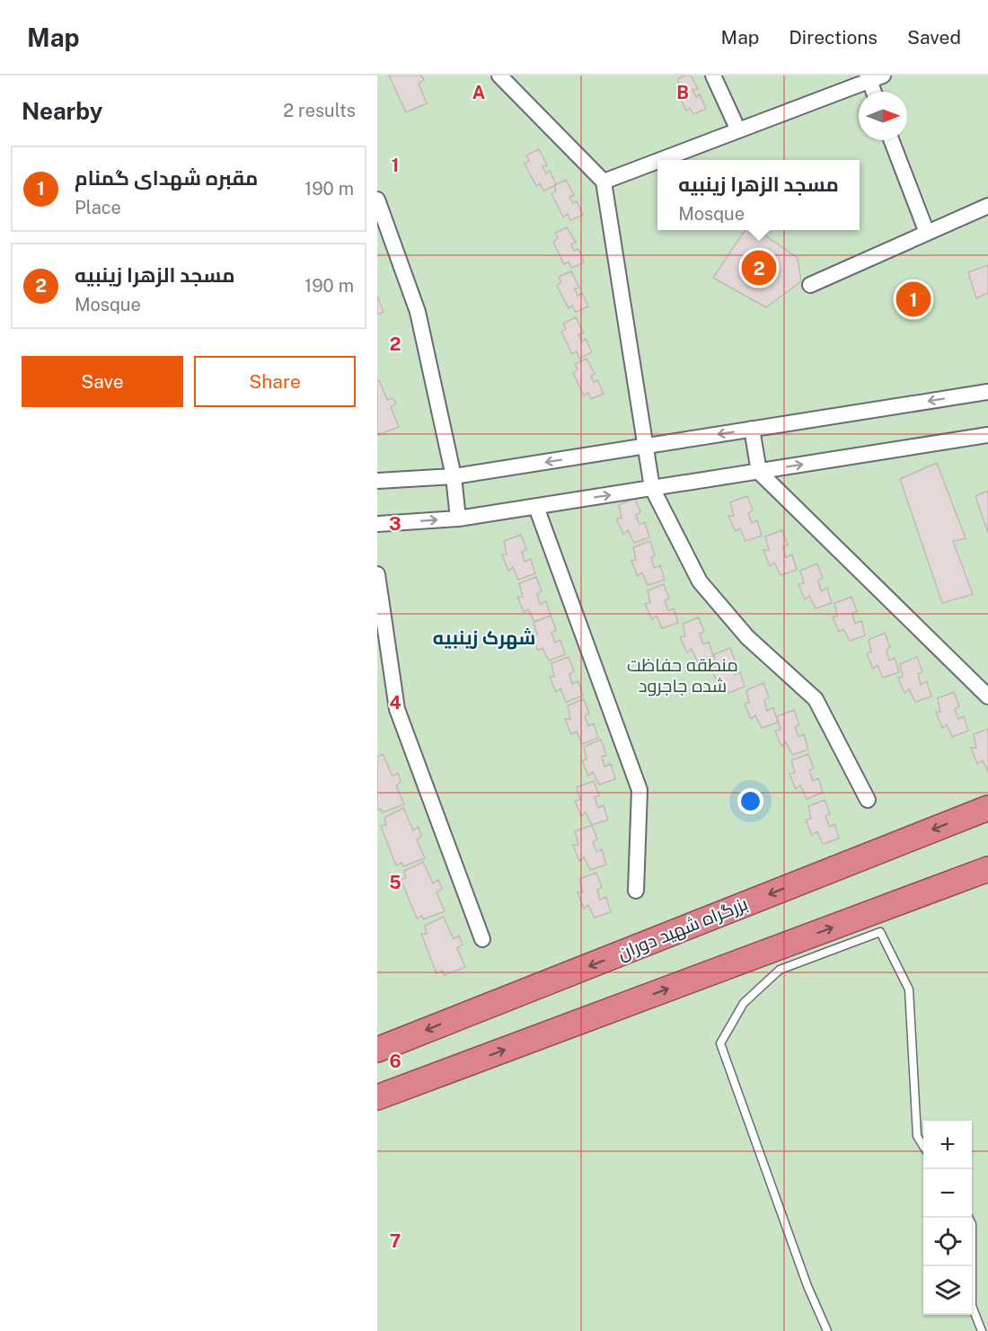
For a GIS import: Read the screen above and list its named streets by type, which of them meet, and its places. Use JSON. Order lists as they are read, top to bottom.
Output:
{
  "streets": {
    "highway": ["بزرگراه شهید دوران"]
  },
  "districts": ["شهرک زینبیه"],
  "parks": ["منطقه حفاظت شده جاجرود"],
  "north": "right",
  "page": {
    "header": "Map",
    "nav": ["Map", "Directions", "Saved"],
    "heading": ["Nearby", "2 results"],
    "list": [
      {
        "mark": "1",
        "name": "مقبره شهدای گمنام",
        "note": "Place",
        "value": "190 m"
      },
      {
        "mark": "2",
        "name": "مسجد الزهرا زینبیه",
        "note": "Mosque",
        "value": "190 m"
      }
    ],
    "popup": ["مسجد الزهرا زینبیه", "Mosque"],
    "pins": ["2", "1"],
    "buttons": ["Save", "Share"],
    "map_buttons": ["+", "−"]
  },
  "grid": {
    "columns": ["A", "B"],
    "rows": [
      "1",
      "2",
      "3",
      "4",
      "5",
      "6",
      "7"
    ]
  }
}
